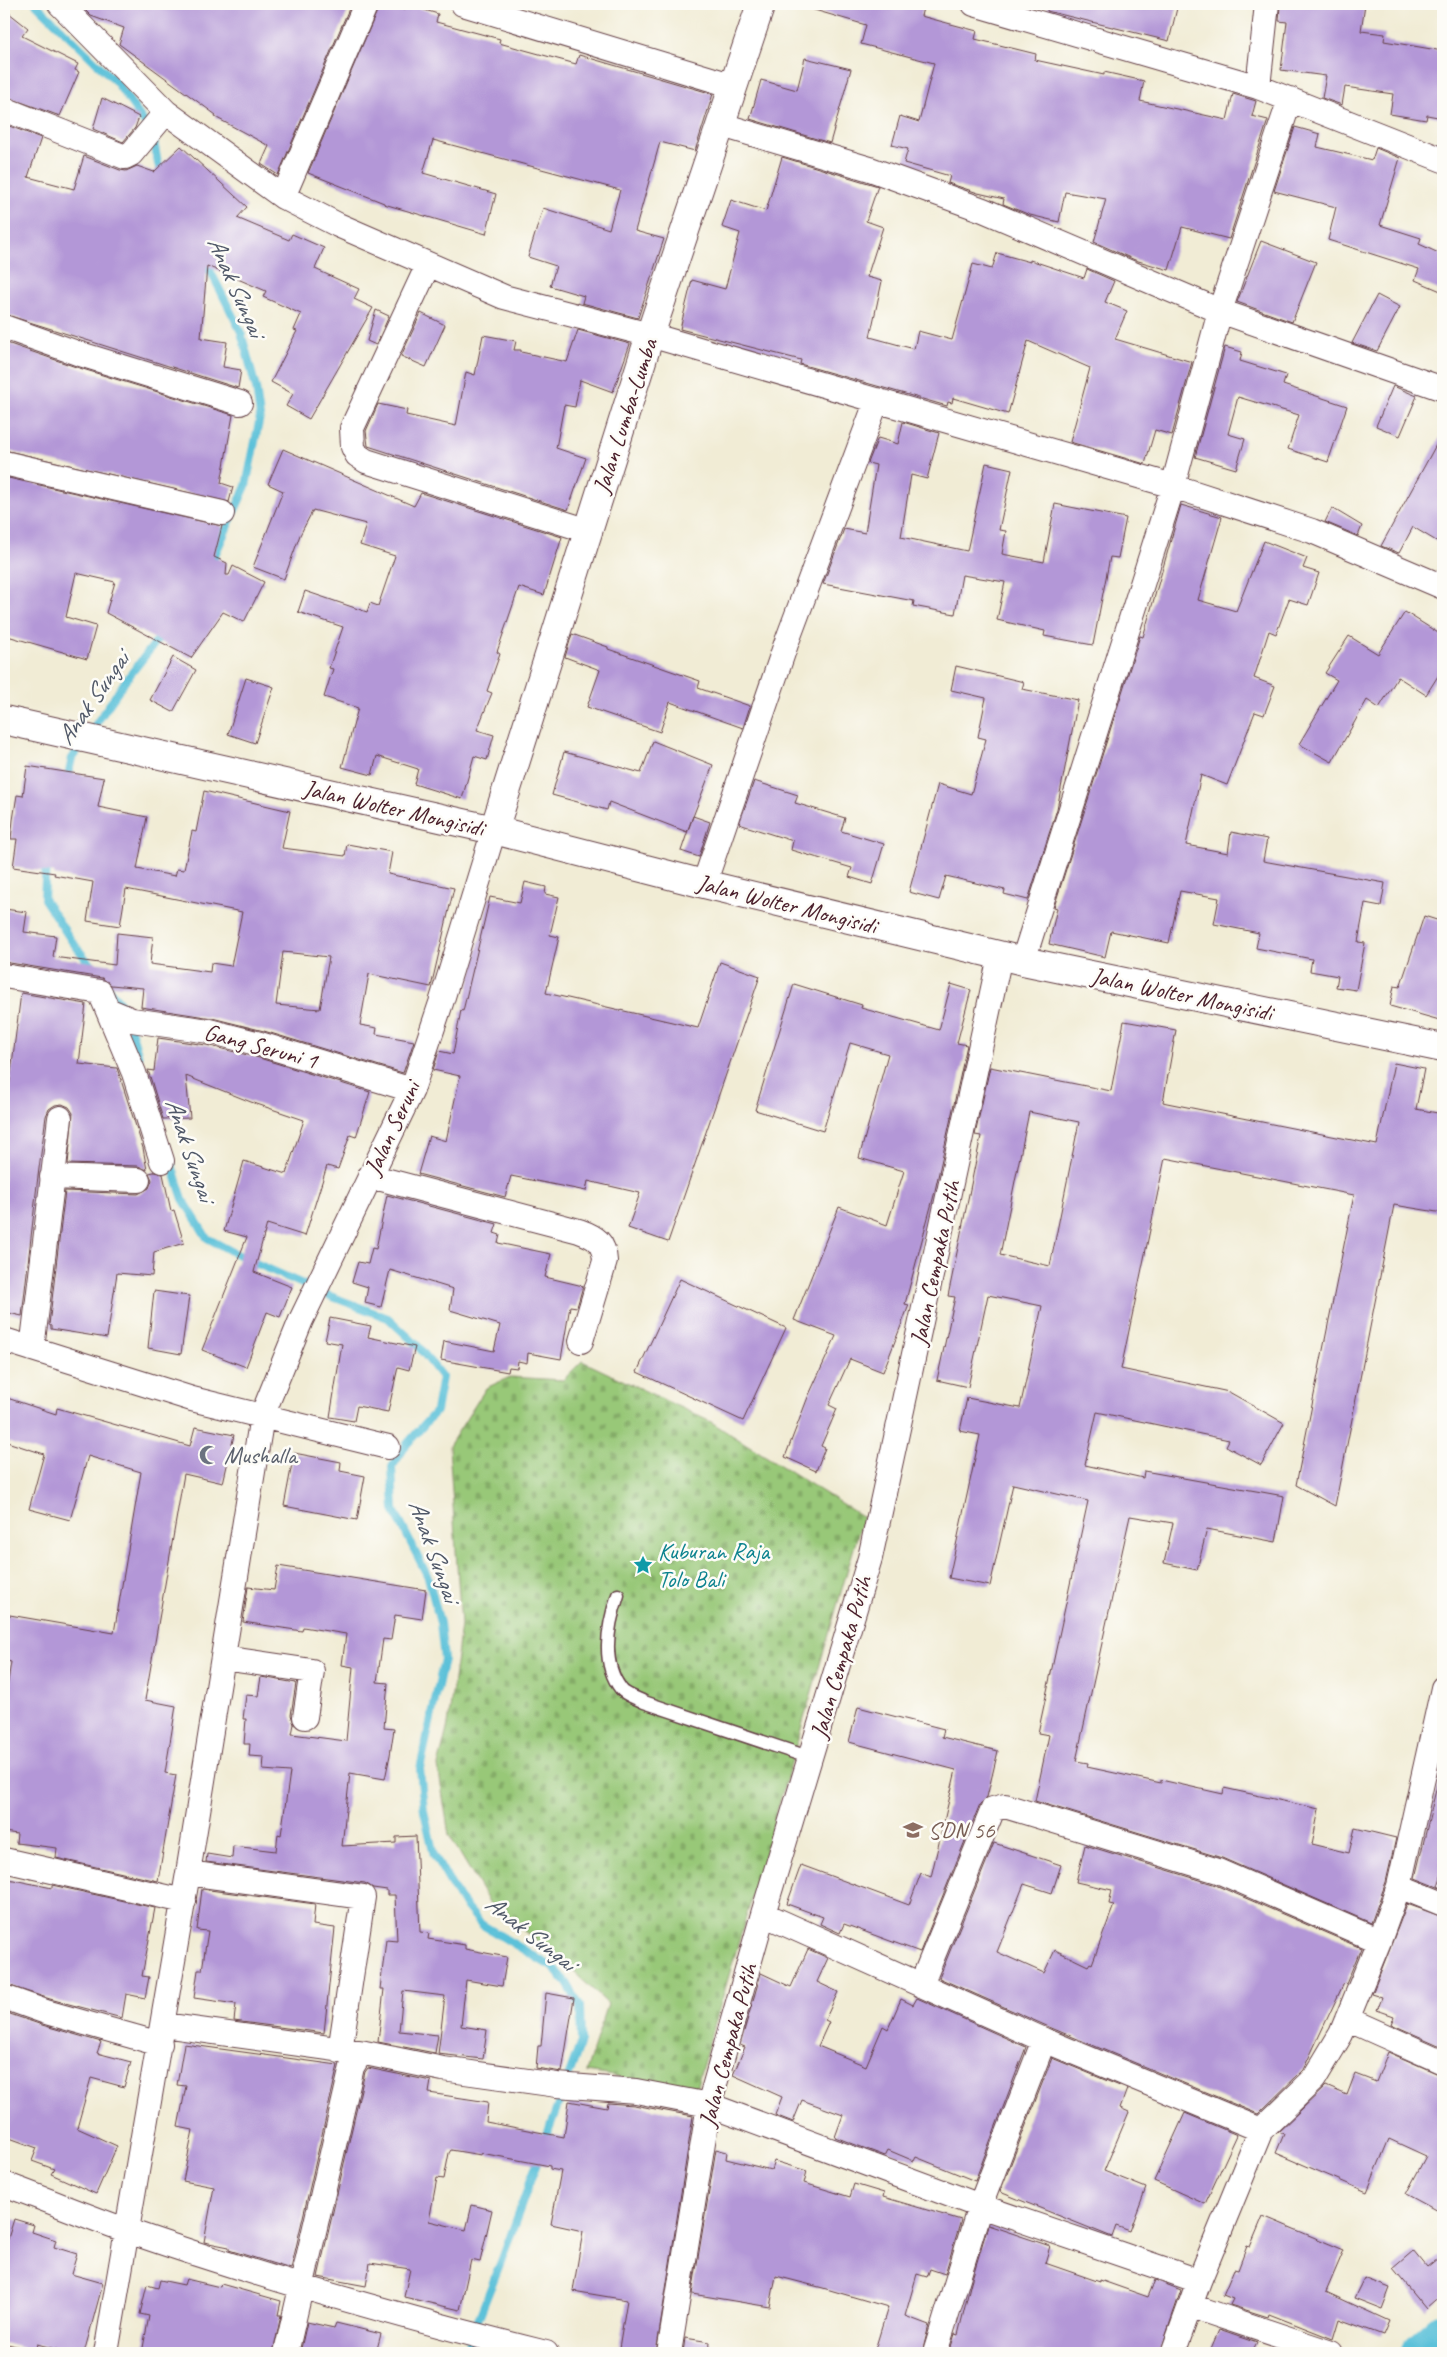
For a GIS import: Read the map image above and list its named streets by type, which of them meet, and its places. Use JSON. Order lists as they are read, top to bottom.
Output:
{
  "streets": {
    "street": [
      "Jalan Lumba-Lumba",
      "Jalan Wolter Mongisidi",
      "Gang Seruni 1",
      "Jalan Seruni",
      "Jalan Cempaka Putih"
    ]
  },
  "crossings": [
    ["Jalan Lumba-Lumba", "Jalan Wolter Mongisidi"],
    ["Jalan Lumba-Lumba", "Jalan Seruni"],
    ["Jalan Wolter Mongisidi", "Jalan Seruni"],
    ["Jalan Wolter Mongisidi", "Jalan Cempaka Putih"],
    ["Gang Seruni 1", "Jalan Seruni"]
  ],
  "water": ["Anak Sungai"],
  "places": {
    "mosque": ["Mushalla"],
    "place": ["Kuburan Raja Tolo Bali"],
    "school or university": ["SDN 56"]
  }
}
